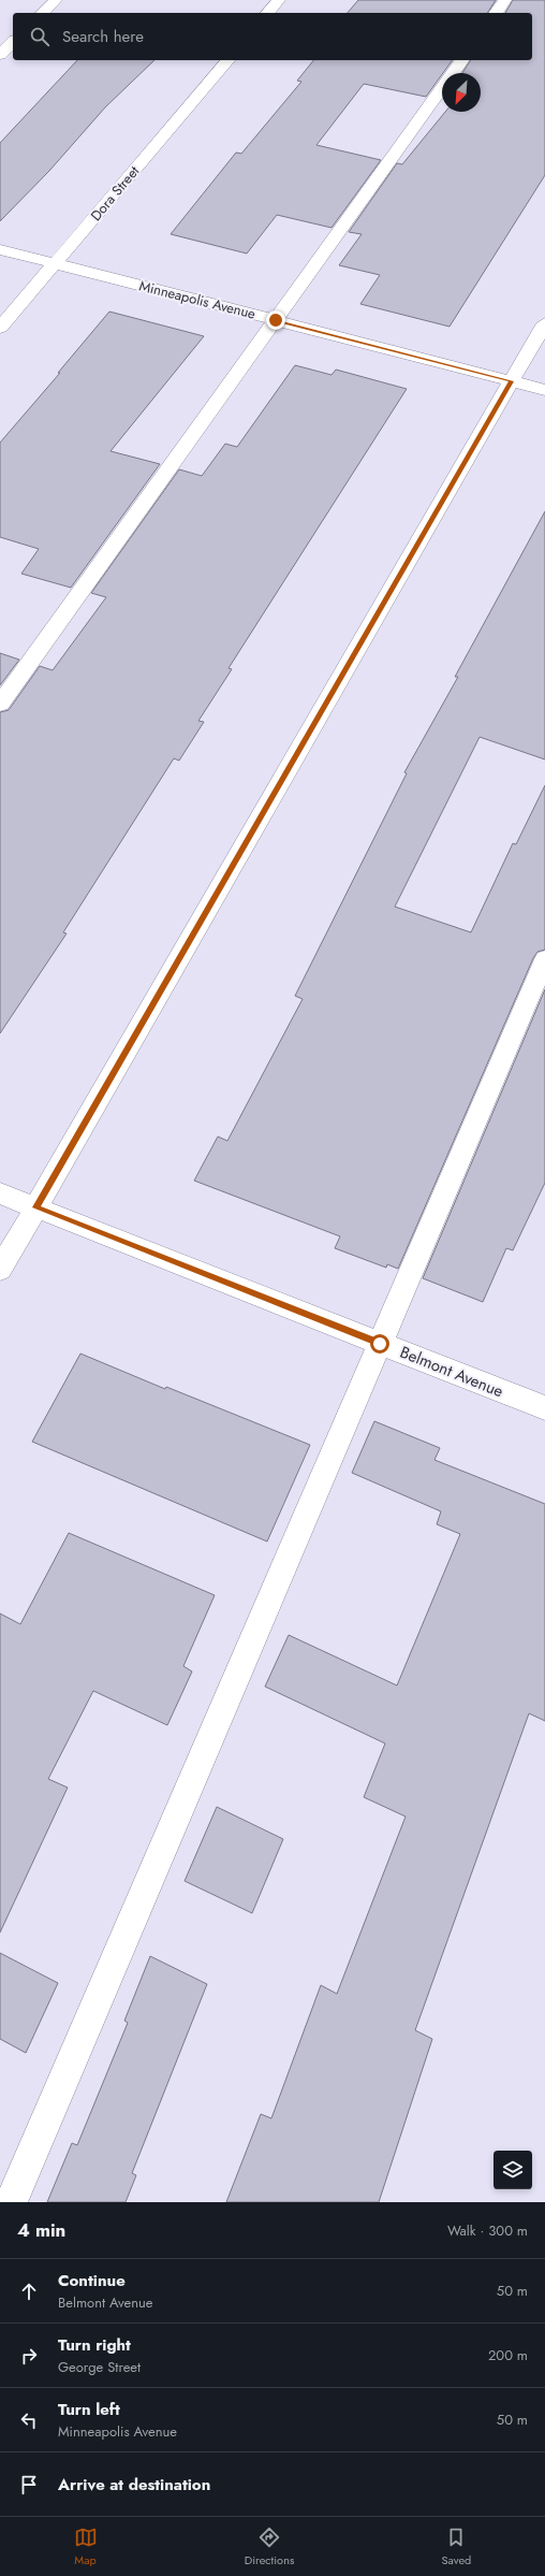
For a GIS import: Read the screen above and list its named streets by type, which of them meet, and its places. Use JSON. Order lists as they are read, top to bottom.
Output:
{
  "streets": {
    "street": ["Dora Street", "Minneapolis Avenue", "Belmont Avenue"]
  },
  "crossings": [
    ["Dora Street", "Minneapolis Avenue"]
  ],
  "north": "bottom left",
  "page": {
    "search": "Search here",
    "heading": ["4 min", "Walk · 300 m"],
    "list": [
      ["Continue", "Belmont Avenue", "50 m"],
      ["Turn right", "George Street", "200 m"],
      ["Turn left", "Minneapolis Avenue", "50 m"],
      "Arrive at destination"
    ],
    "nav": ["Map", "Directions", "Saved"]
  }
}
